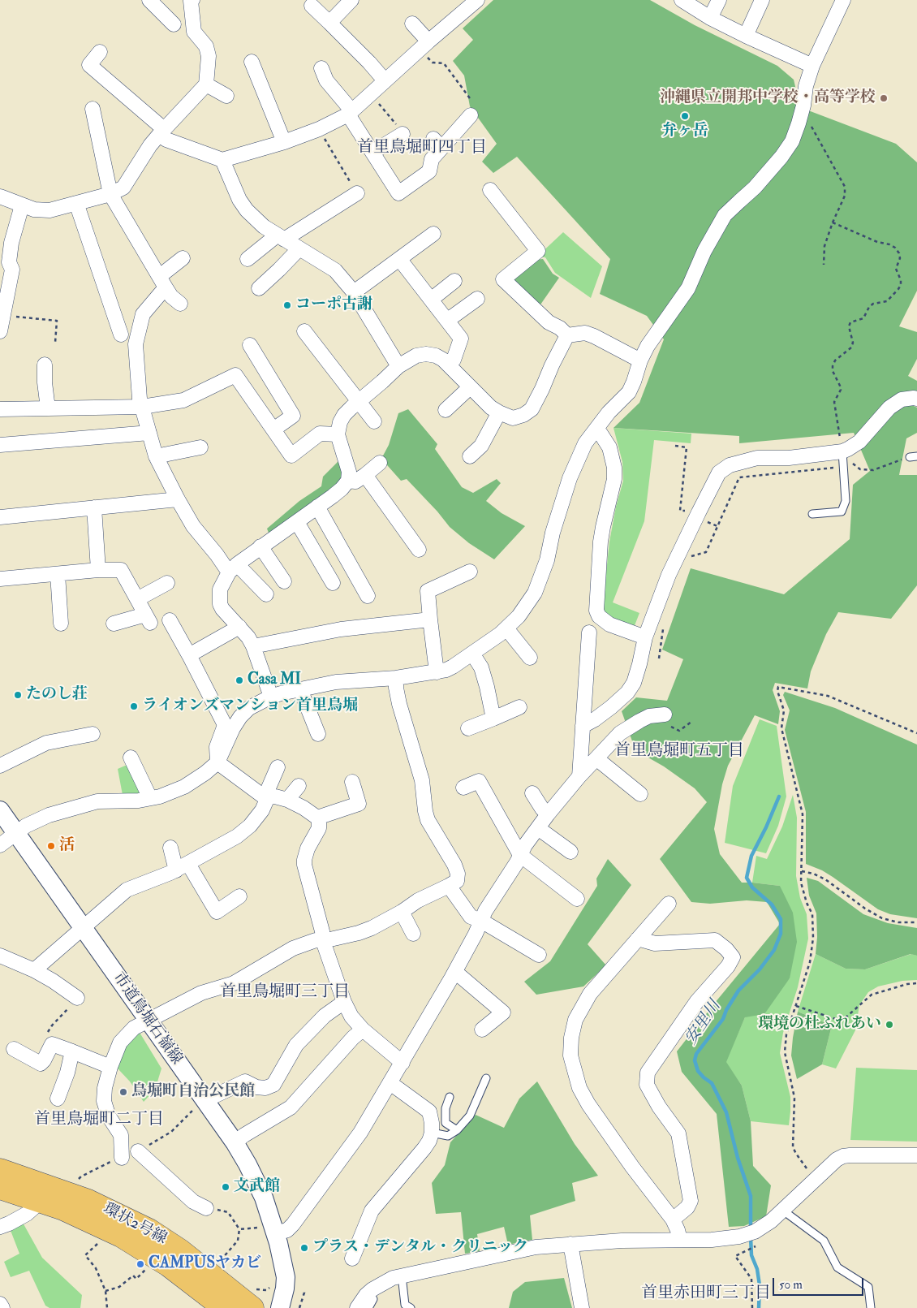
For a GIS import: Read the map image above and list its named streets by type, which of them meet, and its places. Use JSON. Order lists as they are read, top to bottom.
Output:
{
  "streets": {
    "main road": ["環状2号線"],
    "street": ["市道鳥堀石嶺線"]
  },
  "districts": [
    "首里鳥堀町四丁目",
    "首里鳥堀町五丁目",
    "首里鳥堀町三丁目",
    "首里鳥堀町二丁目",
    "首里赤田町三丁目"
  ],
  "water": ["安里川"],
  "places": [
    "沖縄県立開邦中学校・高等学校",
    "弁ヶ岳",
    "コーポ古謝",
    "Casa MI",
    "たのし荘",
    "ライオンズマンション首里鳥堀",
    "活",
    "環境の杜ふれあい",
    "鳥堀町自治公民館",
    "文武館",
    "プラス・デンタル・クリニック",
    "CAMPUSヤカビ"
  ],
  "scale_bar": "50 m"
}
